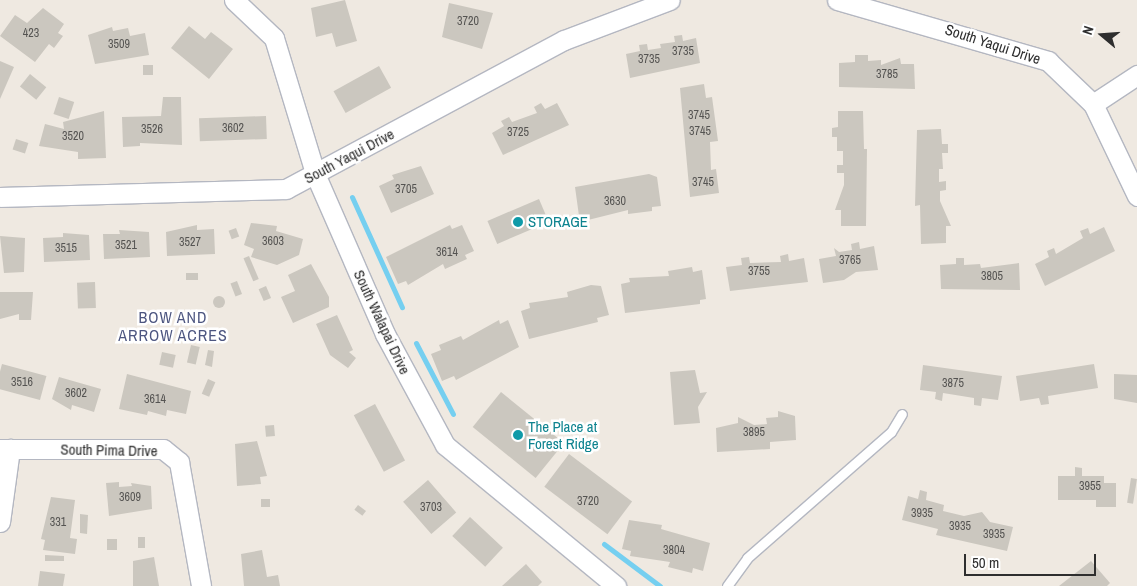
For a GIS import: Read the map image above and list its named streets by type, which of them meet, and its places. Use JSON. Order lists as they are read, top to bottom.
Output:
{
  "streets": {
    "street": ["South Yaqui Drive", "South Walapai Drive", "South Pima Drive"]
  },
  "crossings": [
    ["South Yaqui Drive", "South Walapai Drive"]
  ],
  "districts": ["BOW AND ARROW ACRES"],
  "places": ["STORAGE", "The Place at Forest Ridge"],
  "house_numbers": [
    "3720",
    "423",
    "3509",
    "3735",
    "3735",
    "3785",
    "3745",
    "3602",
    "3526",
    "3745",
    "3725",
    "3520",
    "3745",
    "3705",
    "3630",
    "3603",
    "3527",
    "3521",
    "3515",
    "3614",
    "3765",
    "3755",
    "3805",
    "3516",
    "3875",
    "3602",
    "3614",
    "3895",
    "3955",
    "3609",
    "3720",
    "3703",
    "3935",
    "331",
    "3935",
    "3935",
    "3804"
  ],
  "scale_bar": "50 m",
  "north": "left"
}
